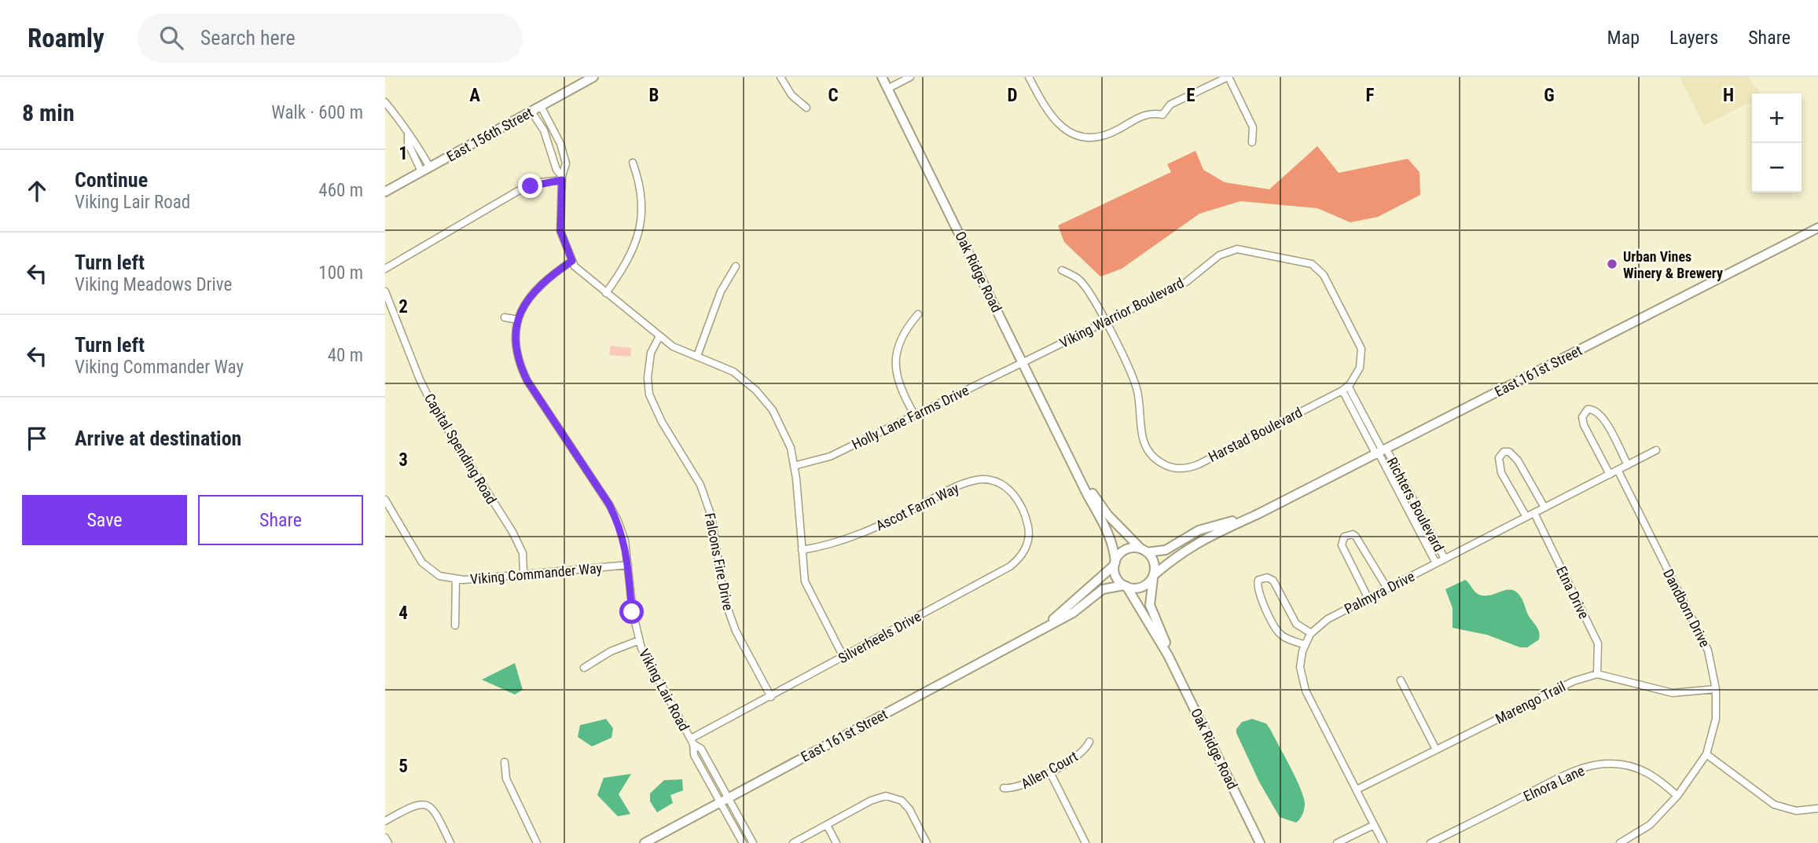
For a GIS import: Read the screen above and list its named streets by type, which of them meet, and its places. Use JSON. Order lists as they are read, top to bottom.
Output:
{
  "streets": {
    "street": [
      "East 156th Street",
      "Oak Ridge Road",
      "Viking Warrior Boulevard",
      "East 161st Street",
      "Holly Lane Farms Drive",
      "Harstad Boulevard",
      "Capital Spending Road",
      "Richters Boulevard",
      "Ascot Farm Way",
      "Falcons Fire Drive",
      "Viking Commander Way",
      "Palmyra Drive",
      "Etna Drive",
      "Dandborn Drive",
      "Silverheels Drive",
      "Viking Lair Road",
      "Marengo Trail",
      "Allen Court",
      "Elnora Lane"
    ]
  },
  "crossings": [
    ["Oak Ridge Road", "Viking Warrior Boulevard"],
    ["Oak Ridge Road", "East 161st Street"],
    ["Oak Ridge Road", "Holly Lane Farms Drive"],
    ["Viking Warrior Boulevard", "Holly Lane Farms Drive"],
    ["Viking Warrior Boulevard", "Harstad Boulevard"],
    ["East 161st Street", "Richters Boulevard"],
    ["East 161st Street", "Viking Lair Road"],
    ["Capital Spending Road", "Viking Commander Way"],
    ["Richters Boulevard", "Palmyra Drive"],
    ["Ascot Farm Way", "Silverheels Drive"],
    ["Falcons Fire Drive", "Silverheels Drive"],
    ["Viking Commander Way", "Viking Lair Road"],
    ["Palmyra Drive", "Etna Drive"],
    ["Palmyra Drive", "Dandborn Drive"],
    ["Palmyra Drive", "Marengo Trail"],
    ["Etna Drive", "Marengo Trail"],
    ["Dandborn Drive", "Elnora Lane"],
    ["Silverheels Drive", "Viking Lair Road"]
  ],
  "places": ["Urban Vines Winery & Brewery"],
  "page": {
    "header": "Roamly",
    "search": "Search here",
    "nav": ["Map", "Layers", "Share"],
    "heading": ["8 min", "Walk · 600 m"],
    "map_buttons": ["+", "−"],
    "list": [
      ["Continue", "Viking Lair Road", "460 m"],
      ["Turn left", "Viking Meadows Drive", "100 m"],
      ["Turn left", "Viking Commander Way", "40 m"],
      "Arrive at destination"
    ],
    "buttons": ["Save", "Share"]
  },
  "grid": {
    "columns": [
      "A",
      "B",
      "C",
      "D",
      "E",
      "F",
      "G",
      "H"
    ],
    "rows": [
      "1",
      "2",
      "3",
      "4",
      "5"
    ]
  }
}
